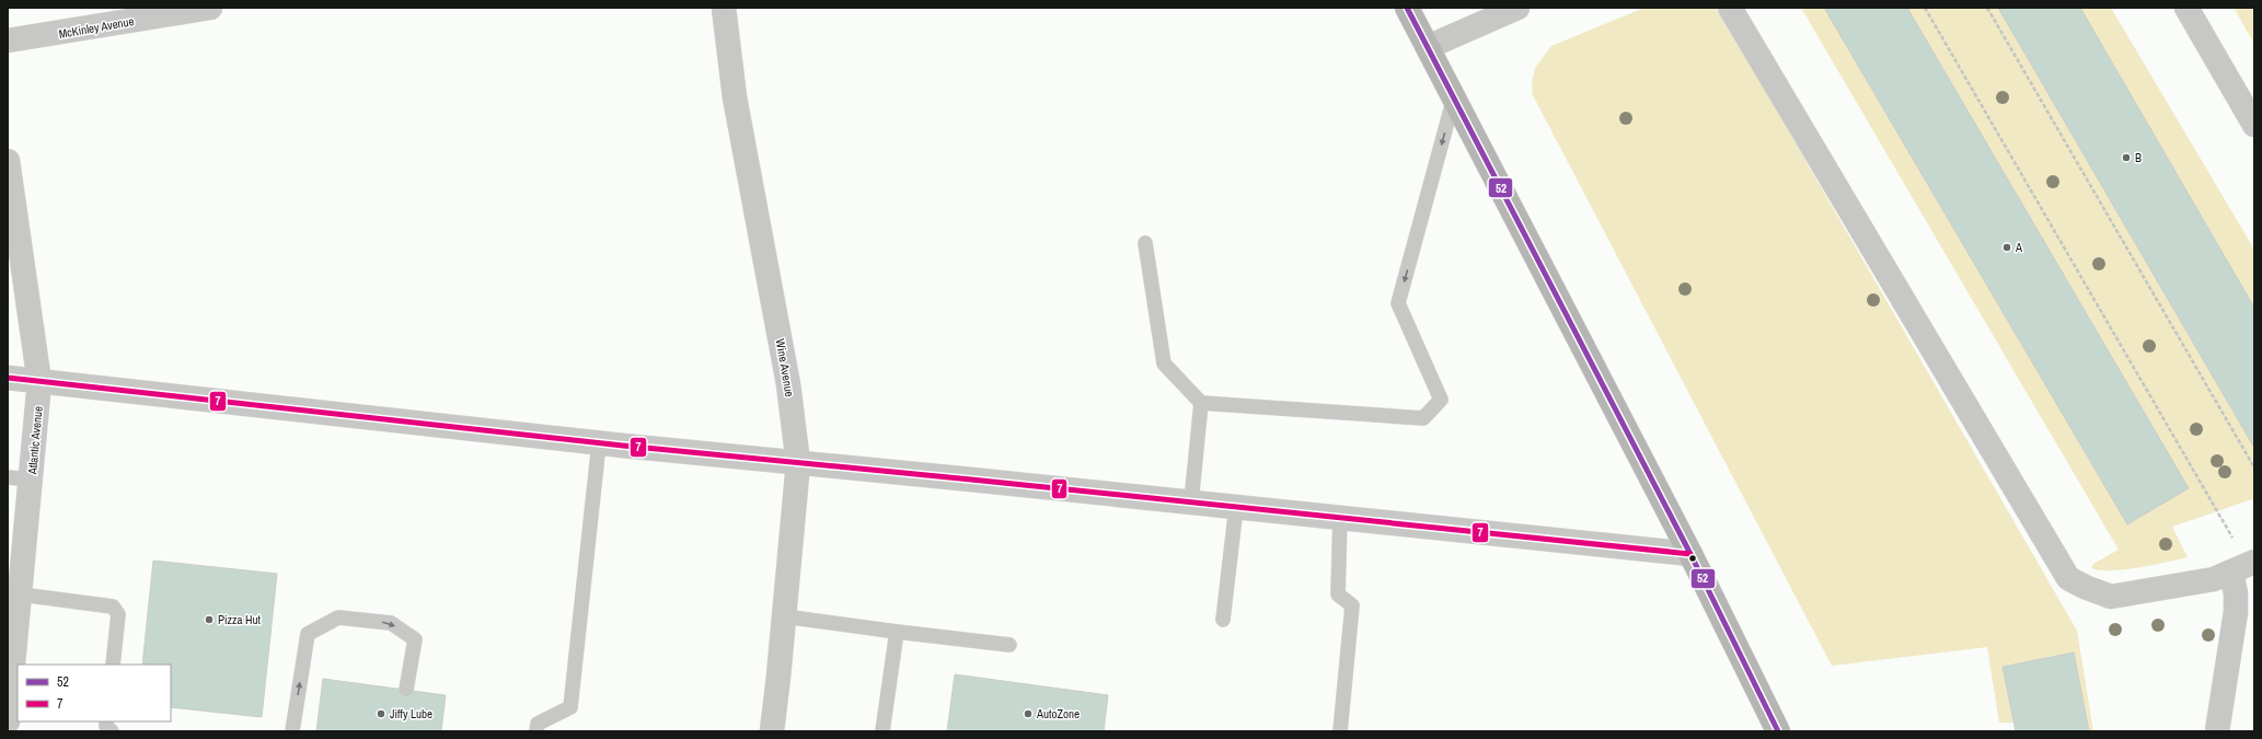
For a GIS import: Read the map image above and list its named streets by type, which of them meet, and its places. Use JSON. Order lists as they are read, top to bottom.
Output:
{
  "streets": {
    "street": ["McKinley Avenue", "Wine Avenue", "Atlantic Avenue"]
  },
  "places": [
    "B",
    "A",
    "Pizza Hut",
    "Jiffy Lube",
    "AutoZone"
  ],
  "lines": ["transit line 52", "transit line 7"],
  "legend": ["52", "7"]
}
